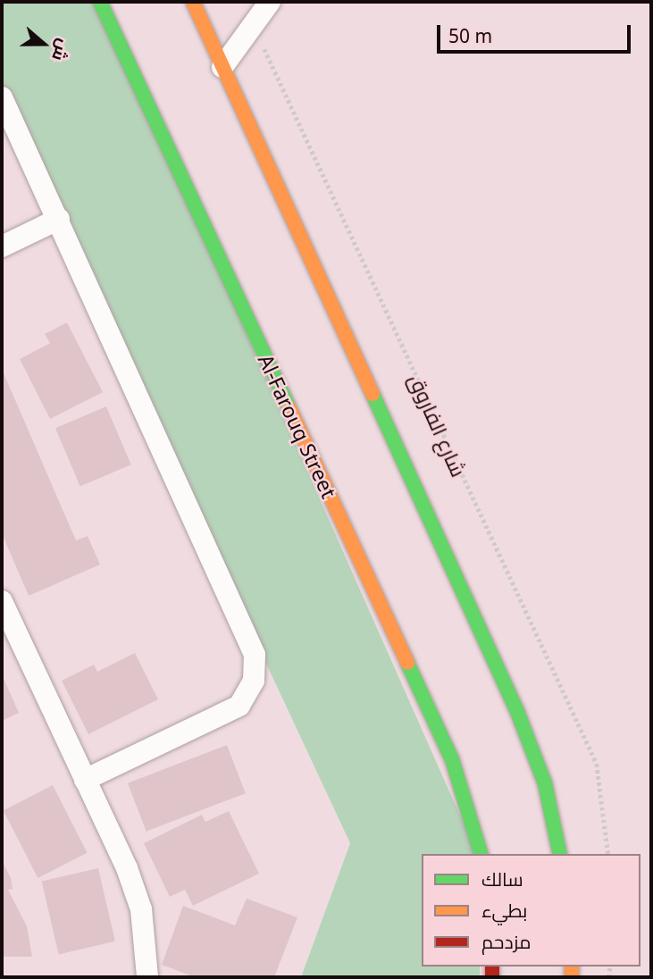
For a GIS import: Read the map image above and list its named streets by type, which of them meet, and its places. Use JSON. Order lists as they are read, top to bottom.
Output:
{
  "streets": {
    "main road": ["Al-Farouq Street"],
    "path": ["شارع الفاروق"]
  },
  "legend": ["سالك", "بطيء", "مزدحم"],
  "scale_bar": "50 m",
  "north": "right"
}
